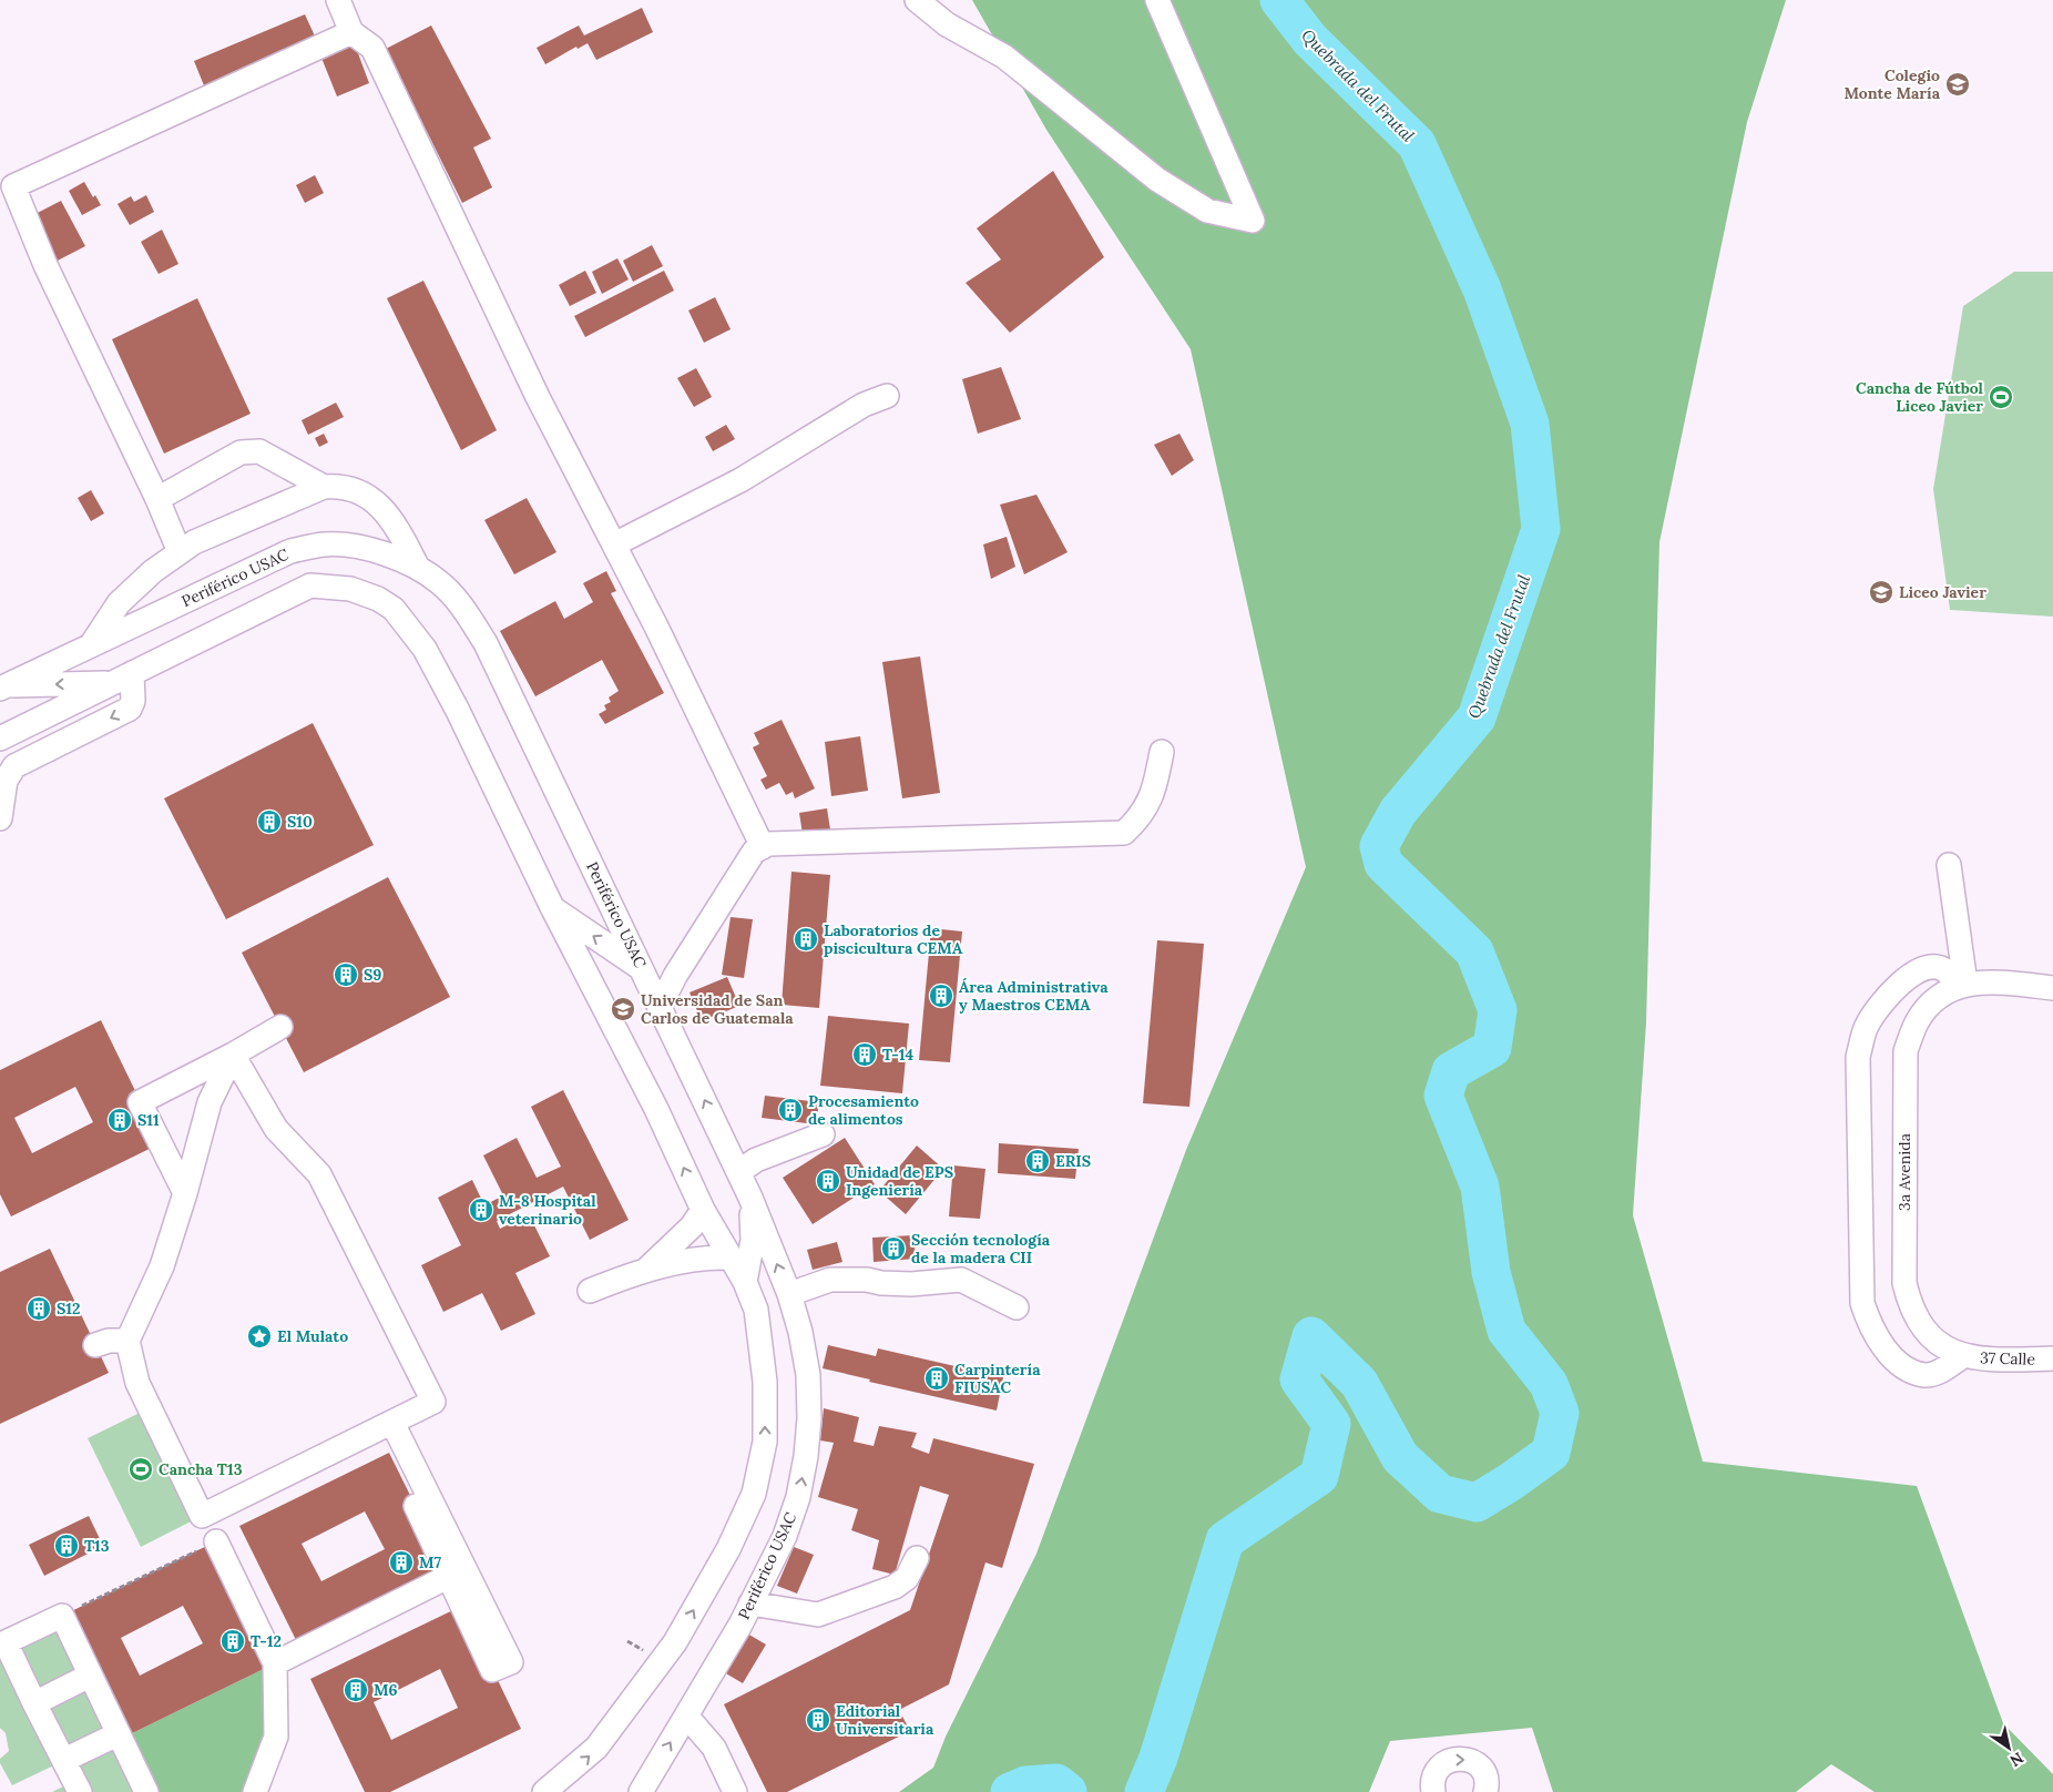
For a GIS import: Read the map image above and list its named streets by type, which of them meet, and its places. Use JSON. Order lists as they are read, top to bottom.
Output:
{
  "streets": {
    "street": ["Periférico USAC", "3a Avenida", "37 Calle"]
  },
  "crossings": [
    ["3a Avenida", "37 Calle"]
  ],
  "water": ["Quebrada del Frutal"],
  "places": {
    "school or university": ["Colegio Monte María", "Liceo Javier", "Universidad de San Carlos de Guatemala"],
    "sports": ["Cancha de Fútbol Liceo Javier", "Cancha T13"],
    "building": [
      "S10",
      "Laboratorios de piscicultura CEMA",
      "S9",
      "Área Administrativa y Maestros CEMA",
      "T-14",
      "Procesamiento de alimentos",
      "S11",
      "ERIS",
      "Unidad de EPS Ingeniería",
      "M-8 Hospital veterinario",
      "Sección tecnología de la madera CII",
      "S12",
      "Carpintería FIUSAC",
      "T13",
      "M7",
      "T-12",
      "M6",
      "Editorial Universitaria"
    ],
    "place": ["El Mulato"]
  },
  "north": "bottom right"
}
